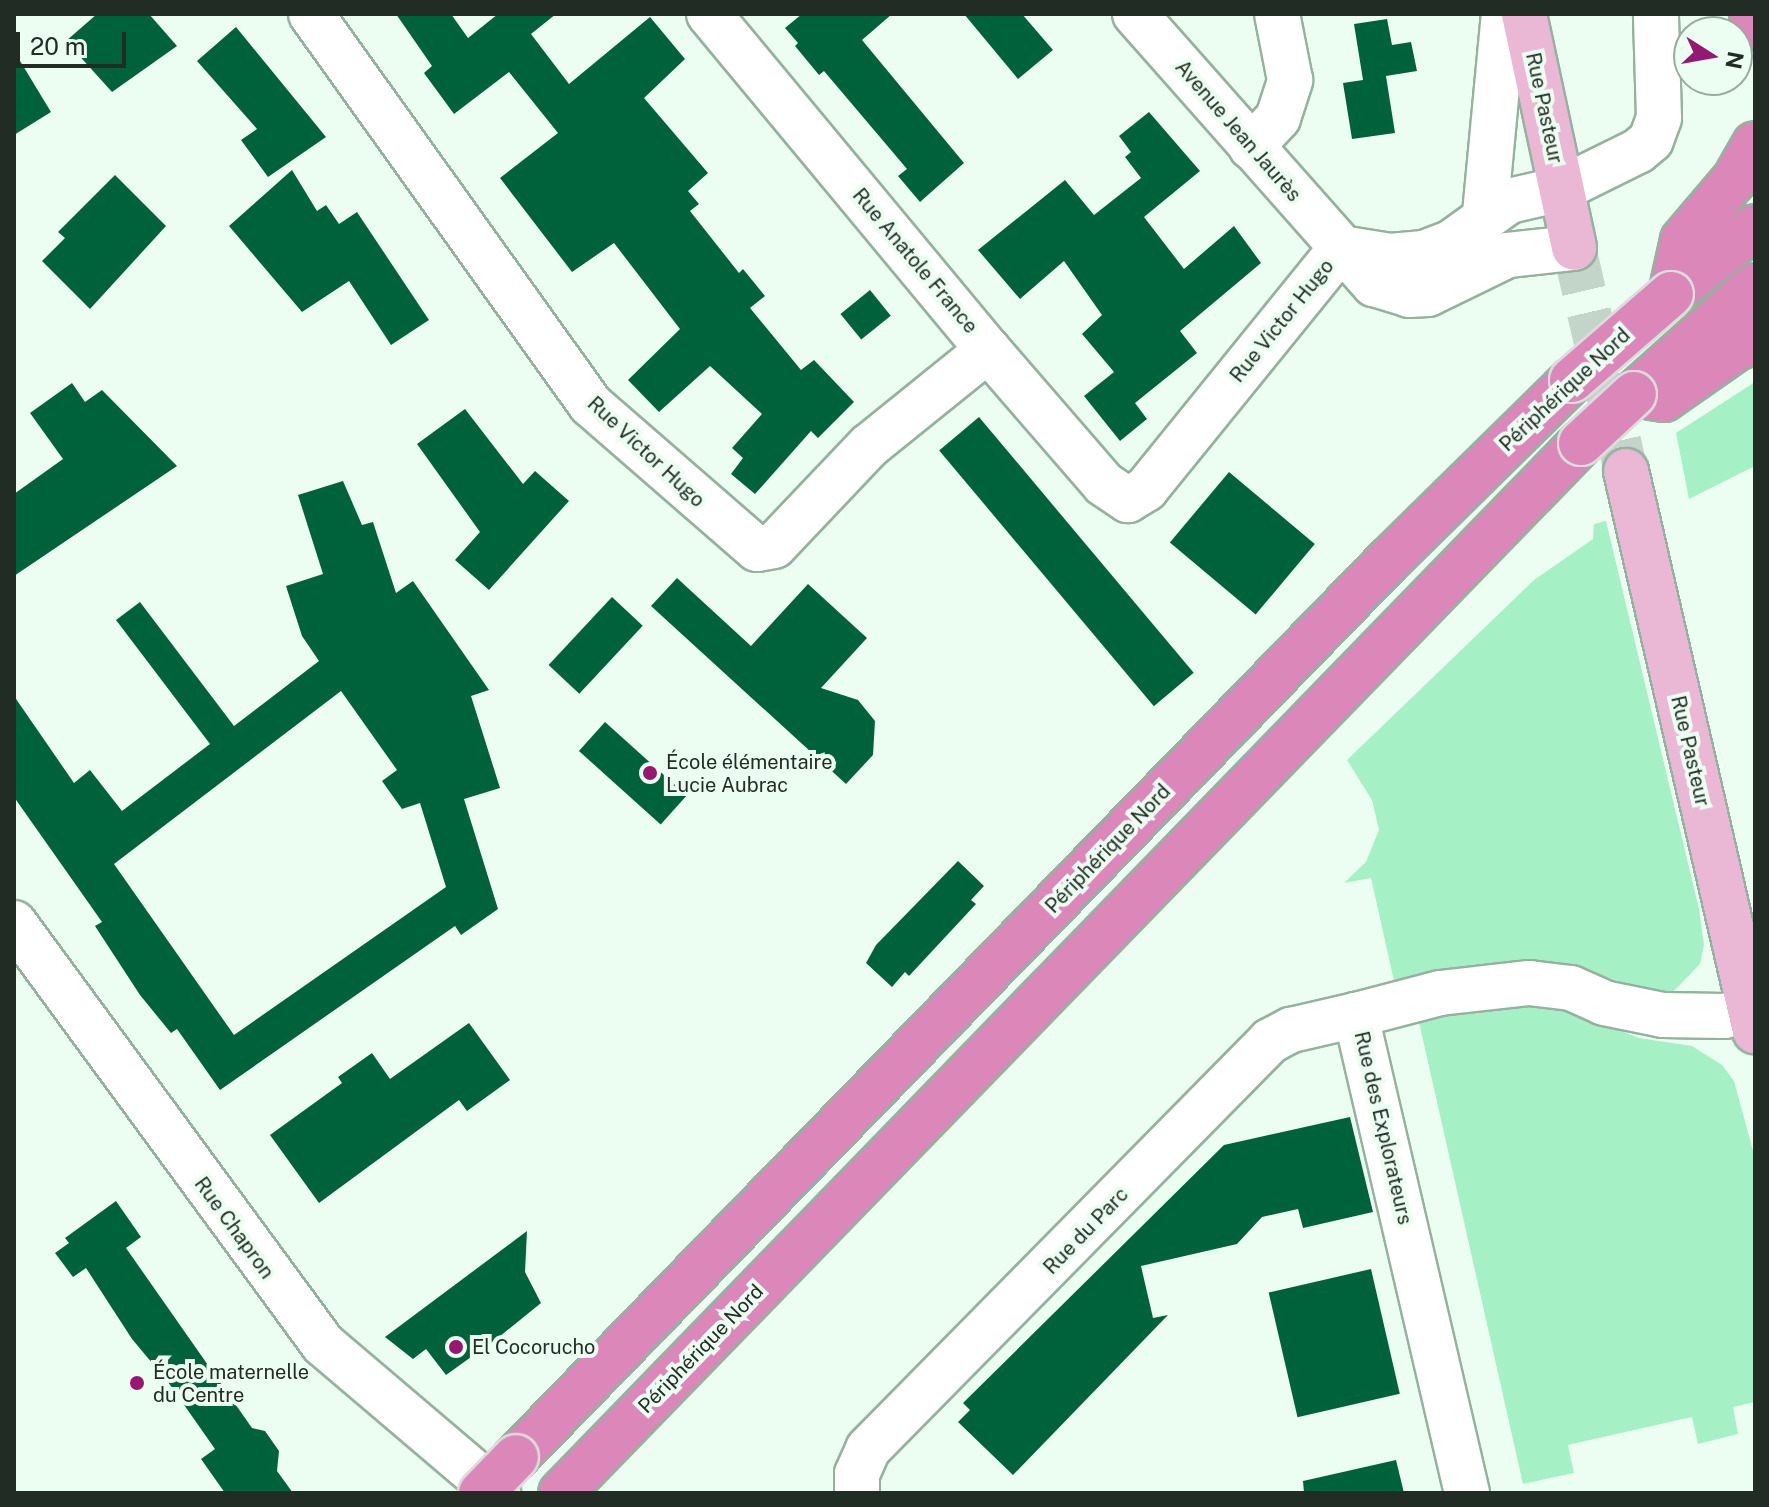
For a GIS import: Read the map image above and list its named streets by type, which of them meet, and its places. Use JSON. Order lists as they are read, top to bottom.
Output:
{
  "streets": {
    "highway": ["Périphérique Nord"],
    "main road": ["Rue Pasteur"],
    "street": [
      "Avenue Jean Jaurès",
      "Rue Anatole France",
      "Rue Victor Hugo",
      "Rue des Explorateurs",
      "Rue Chapron",
      "Rue du Parc"
    ]
  },
  "crossings": [
    ["Rue Pasteur", "Avenue Jean Jaurès"],
    ["Rue Pasteur", "Rue des Explorateurs"],
    ["Avenue Jean Jaurès", "Rue Victor Hugo"],
    ["Rue Anatole France", "Rue Victor Hugo"],
    ["Périphérique Nord", "Rue Chapron"],
    ["Rue des Explorateurs", "Rue du Parc"]
  ],
  "places": ["École élémentaire Lucie Aubrac", "El Cocorucho", "École maternelle du Centre"],
  "scale_bar": "20 m",
  "north": "right"
}
